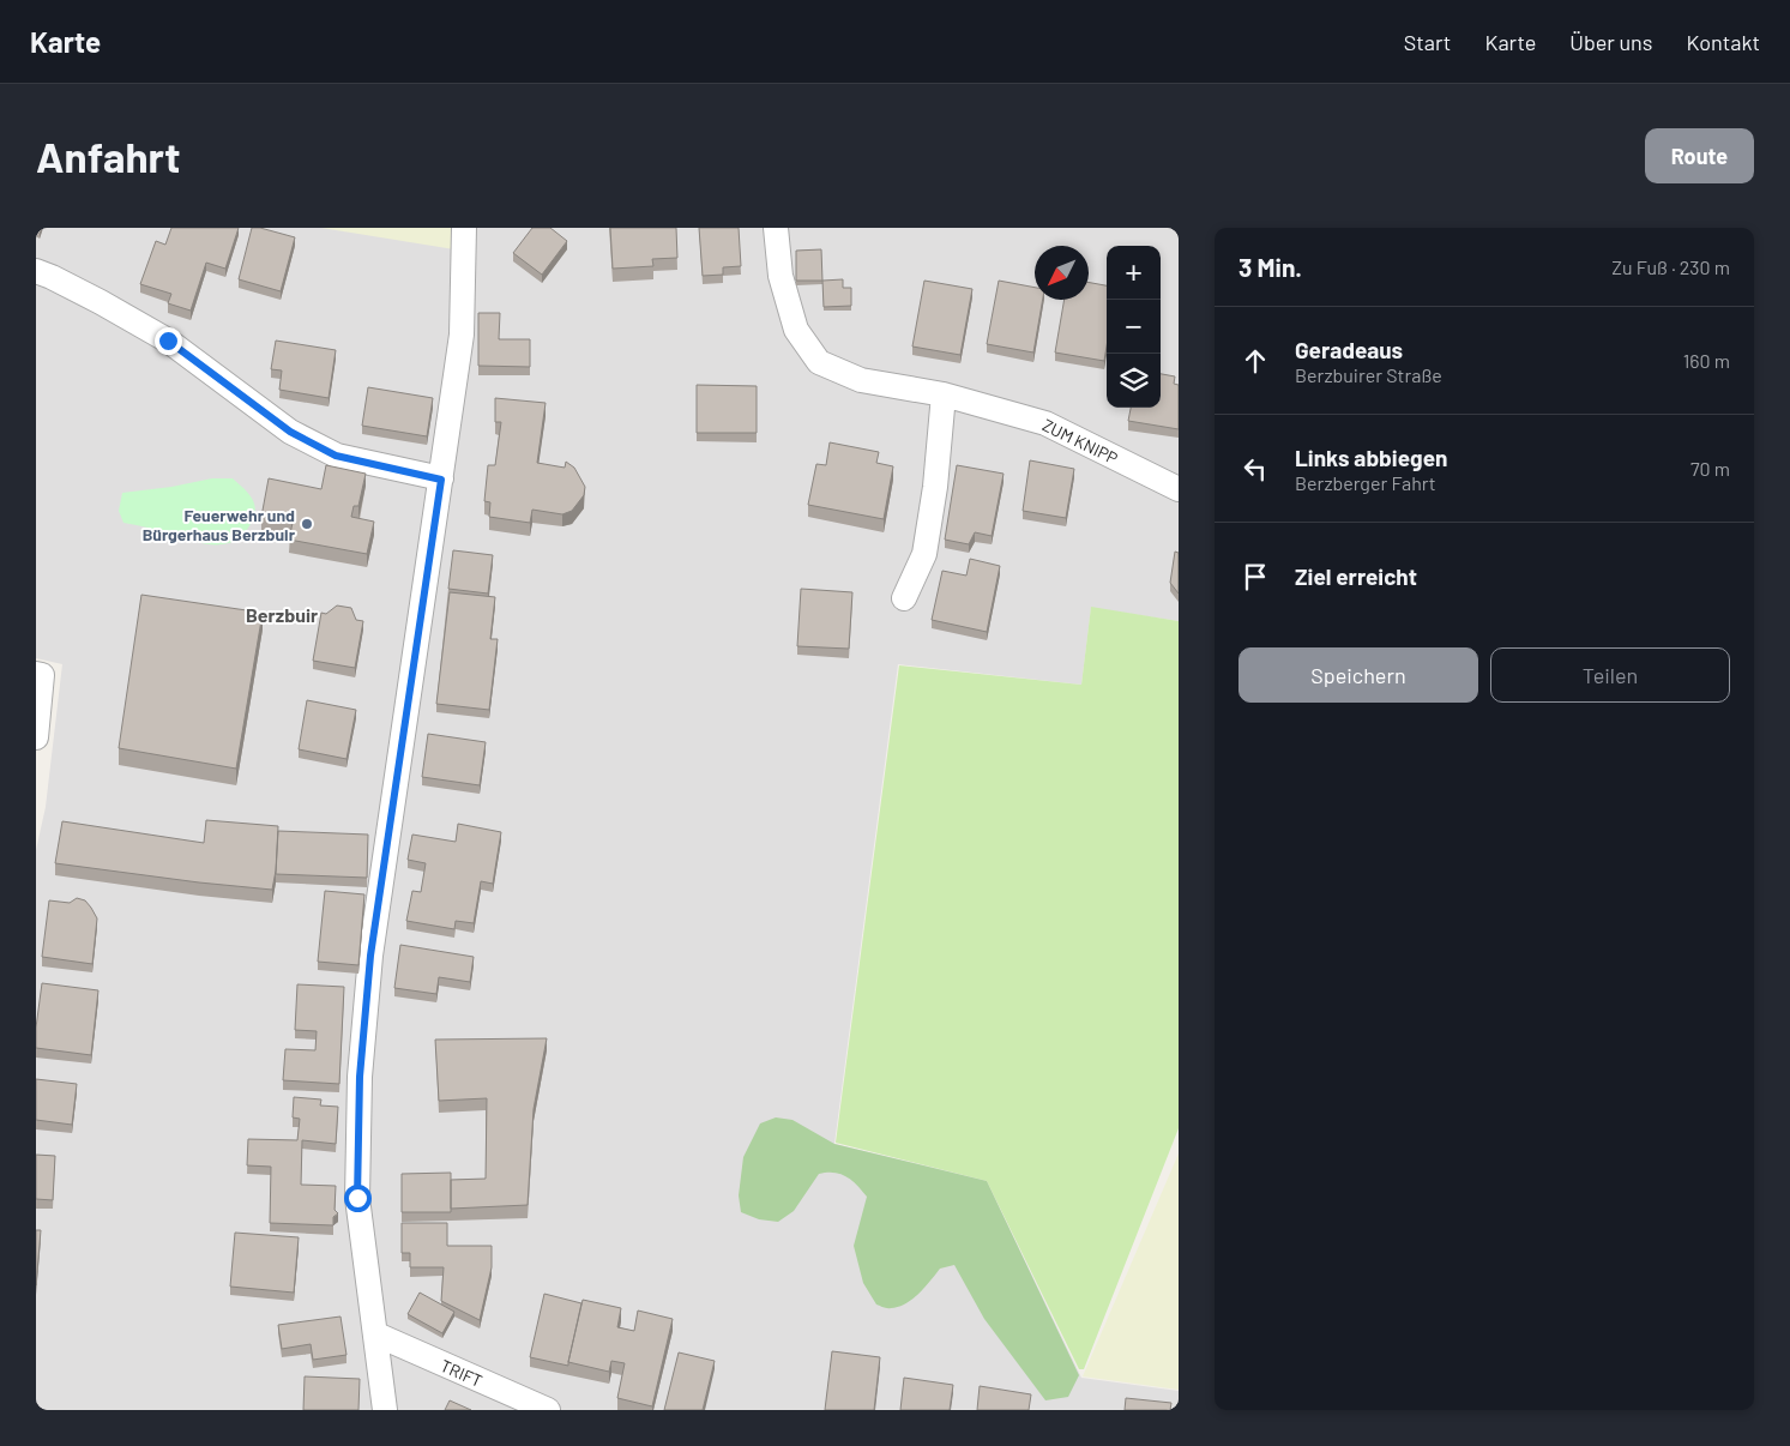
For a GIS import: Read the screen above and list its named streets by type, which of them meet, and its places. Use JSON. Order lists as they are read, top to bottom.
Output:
{
  "streets": {
    "street": ["ZUM KNIPP", "TRIFT"]
  },
  "districts": ["Berzbuir"],
  "places": ["Feuerwehr und Bürgerhaus Berzbuir"],
  "north": "bottom left",
  "page": {
    "header": "Karte",
    "nav": [
      "Start",
      "Karte",
      "Über uns",
      "Kontakt"
    ],
    "buttons": [
      "Route",
      ["Speichern", "Teilen"]
    ],
    "title": "Anfahrt",
    "heading": ["3 Min.", "Zu Fuß · 230 m"],
    "map_buttons": ["+", "−"],
    "list": [
      ["Geradeaus", "Berzbuirer Straße", "160 m"],
      ["Links abbiegen", "Berzberger Fahrt", "70 m"],
      "Ziel erreicht"
    ]
  }
}
